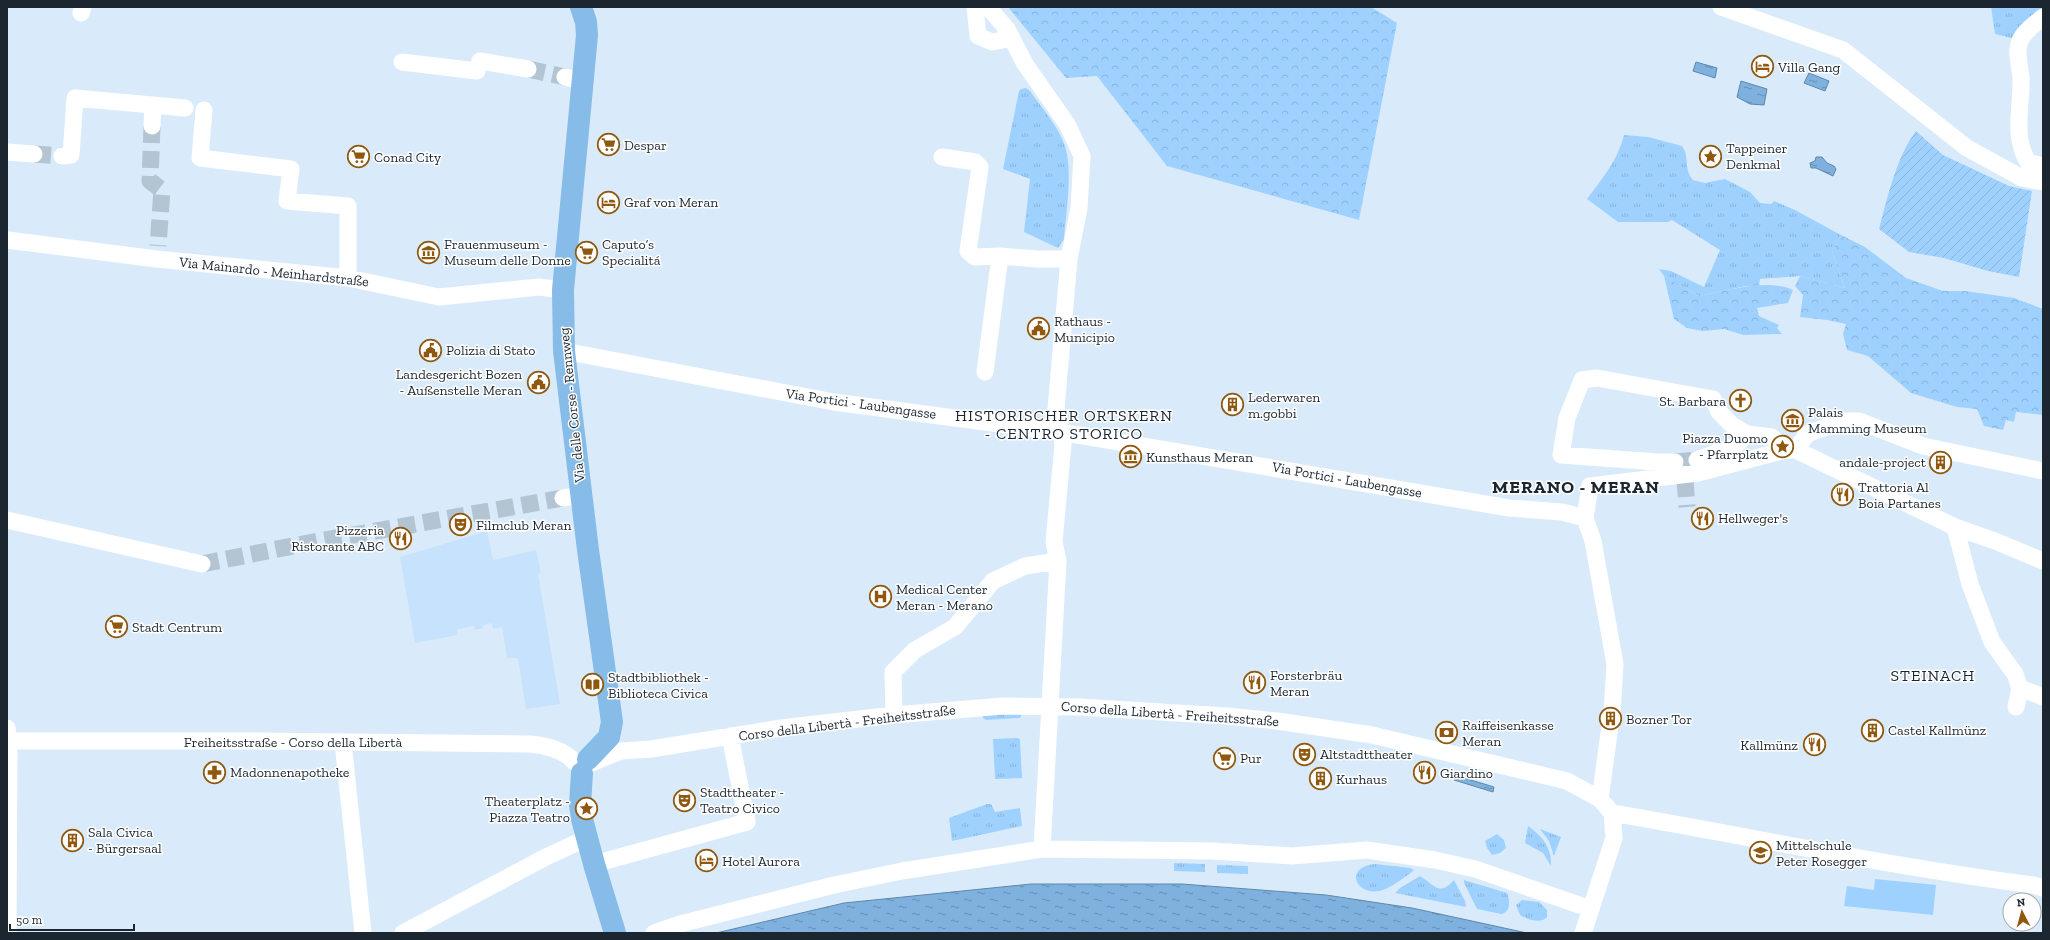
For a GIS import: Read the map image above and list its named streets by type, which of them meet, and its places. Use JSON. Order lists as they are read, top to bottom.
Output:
{
  "streets": {
    "main road": ["Via delle Corse - Rennweg"],
    "street": [
      "Via Mainardo - Meinhardstraße",
      "Via Portici - Laubengasse",
      "Corso della Libertà - Freiheitsstraße",
      "Freiheitsstraße - Corso della Libertà"
    ]
  },
  "crossings": [
    ["Via Mainardo - Meinhardstraße", "Via delle Corse - Rennweg"],
    ["Via Portici - Laubengasse", "Via delle Corse - Rennweg"],
    ["Via delle Corse - Rennweg", "Corso della Libertà - Freiheitsstraße"],
    ["Via delle Corse - Rennweg", "Freiheitsstraße - Corso della Libertà"],
    ["Corso della Libertà - Freiheitsstraße", "Freiheitsstraße - Corso della Libertà"]
  ],
  "districts": ["HISTORISCHER ORTSKERN - CENTRO STORICO", "MERANO - MERAN", "STEINACH"],
  "places": {
    "hotel": ["Villa Gang", "Graf von Meran", "Hotel Aurora"],
    "supermarket": [
      "Despar",
      "Conad City",
      "Caputo‘s Specialitá",
      "Stadt Centrum",
      "Pur"
    ],
    "place": ["Tappeiner Denkmal", "Piazza Duomo - Pfarrplatz", "Theaterplatz - Piazza Teatro"],
    "museum": ["Frauenmuseum - Museum delle Donne", "Palais Mamming Museum", "Kunsthaus Meran"],
    "public building": ["Rathaus - Municipio", "Polizia di Stato", "Landesgericht Bozen - Außenstelle Meran"],
    "church": ["St. Barbara"],
    "building": [
      "Lederwaren m.gobbi",
      "andale-project",
      "Bozner Tor",
      "Castel Kallmünz",
      "Kurhaus",
      "Sala Civica - Bürgersaal"
    ],
    "restaurant": [
      "Trattoria Al Boia Partanes",
      "Hellweger's",
      "Pizzeria Ristorante ABC",
      "Forsterbräu Meran",
      "Kallmünz",
      "Giardino"
    ],
    "theatre": ["Filmclub Meran", "Altstadttheater", "Stadttheater - Teatro Civico"],
    "hospital": ["Medical Center Meran - Merano"],
    "library": ["Stadtbibliothek - Biblioteca Civica"],
    "bank": ["Raiffeisenkasse Meran"],
    "pharmacy": ["Madonnenapotheke"],
    "school or university": ["Mittelschule Peter Rosegger"]
  },
  "scale_bar": "50 m",
  "north": "top"
}
